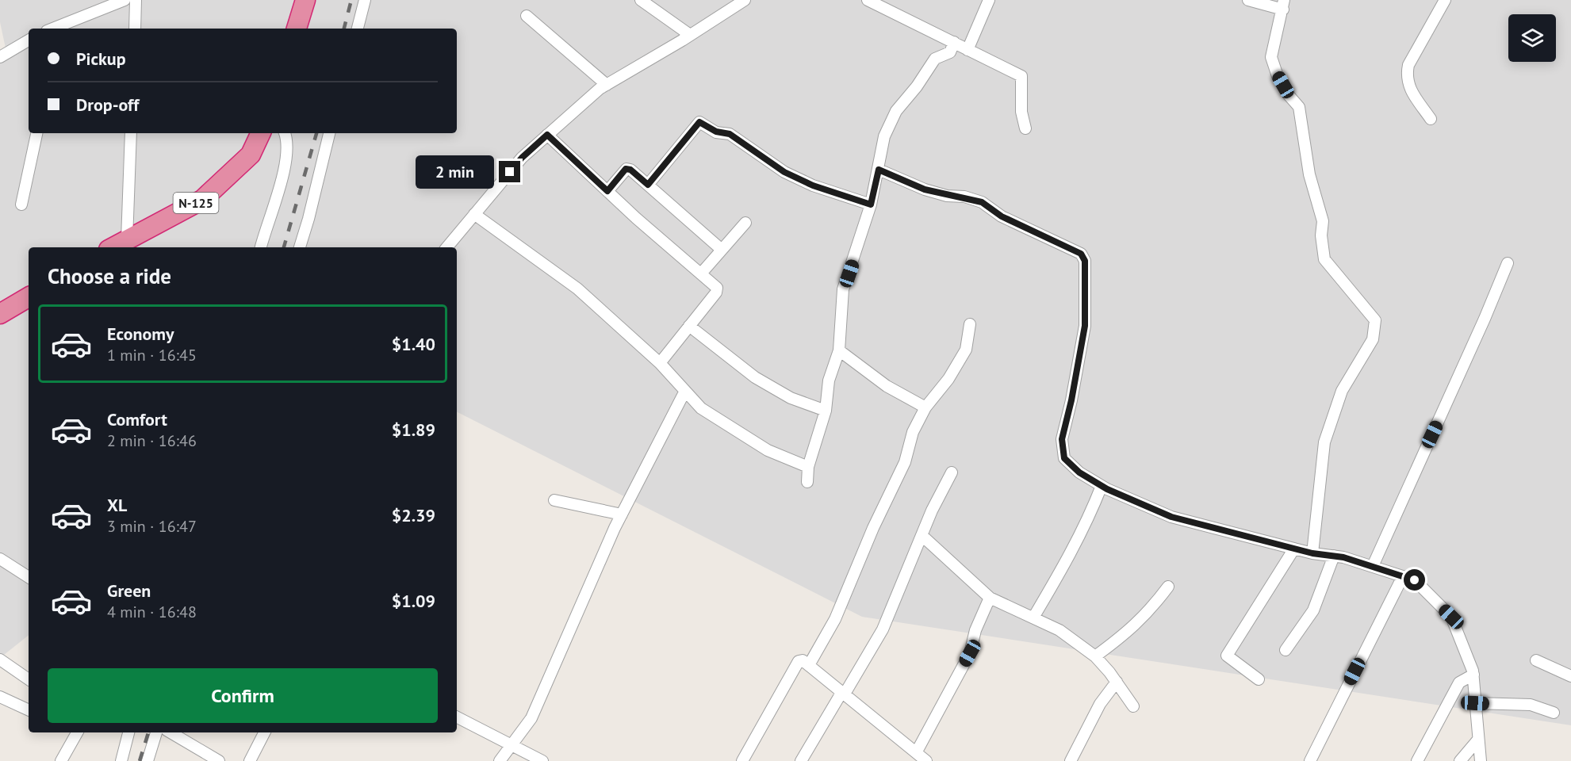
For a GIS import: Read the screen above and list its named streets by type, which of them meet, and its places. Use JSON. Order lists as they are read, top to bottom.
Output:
{
  "streets": {
    "highway": ["N-125"]
  },
  "page": {
    "banner": ["Pickup", "Drop-off"],
    "bubble": "2 min",
    "heading": "Choose a ride",
    "list": [
      {
        "name": "Economy",
        "note": "1 min · 16:45",
        "value": "$1.40"
      },
      {
        "name": "Comfort",
        "note": "2 min · 16:46",
        "value": "$1.89"
      },
      {
        "name": "XL",
        "note": "3 min · 16:47",
        "value": "$2.39"
      },
      {
        "name": "Green",
        "note": "4 min · 16:48",
        "value": "$1.09"
      }
    ],
    "buttons": "Confirm"
  }
}
